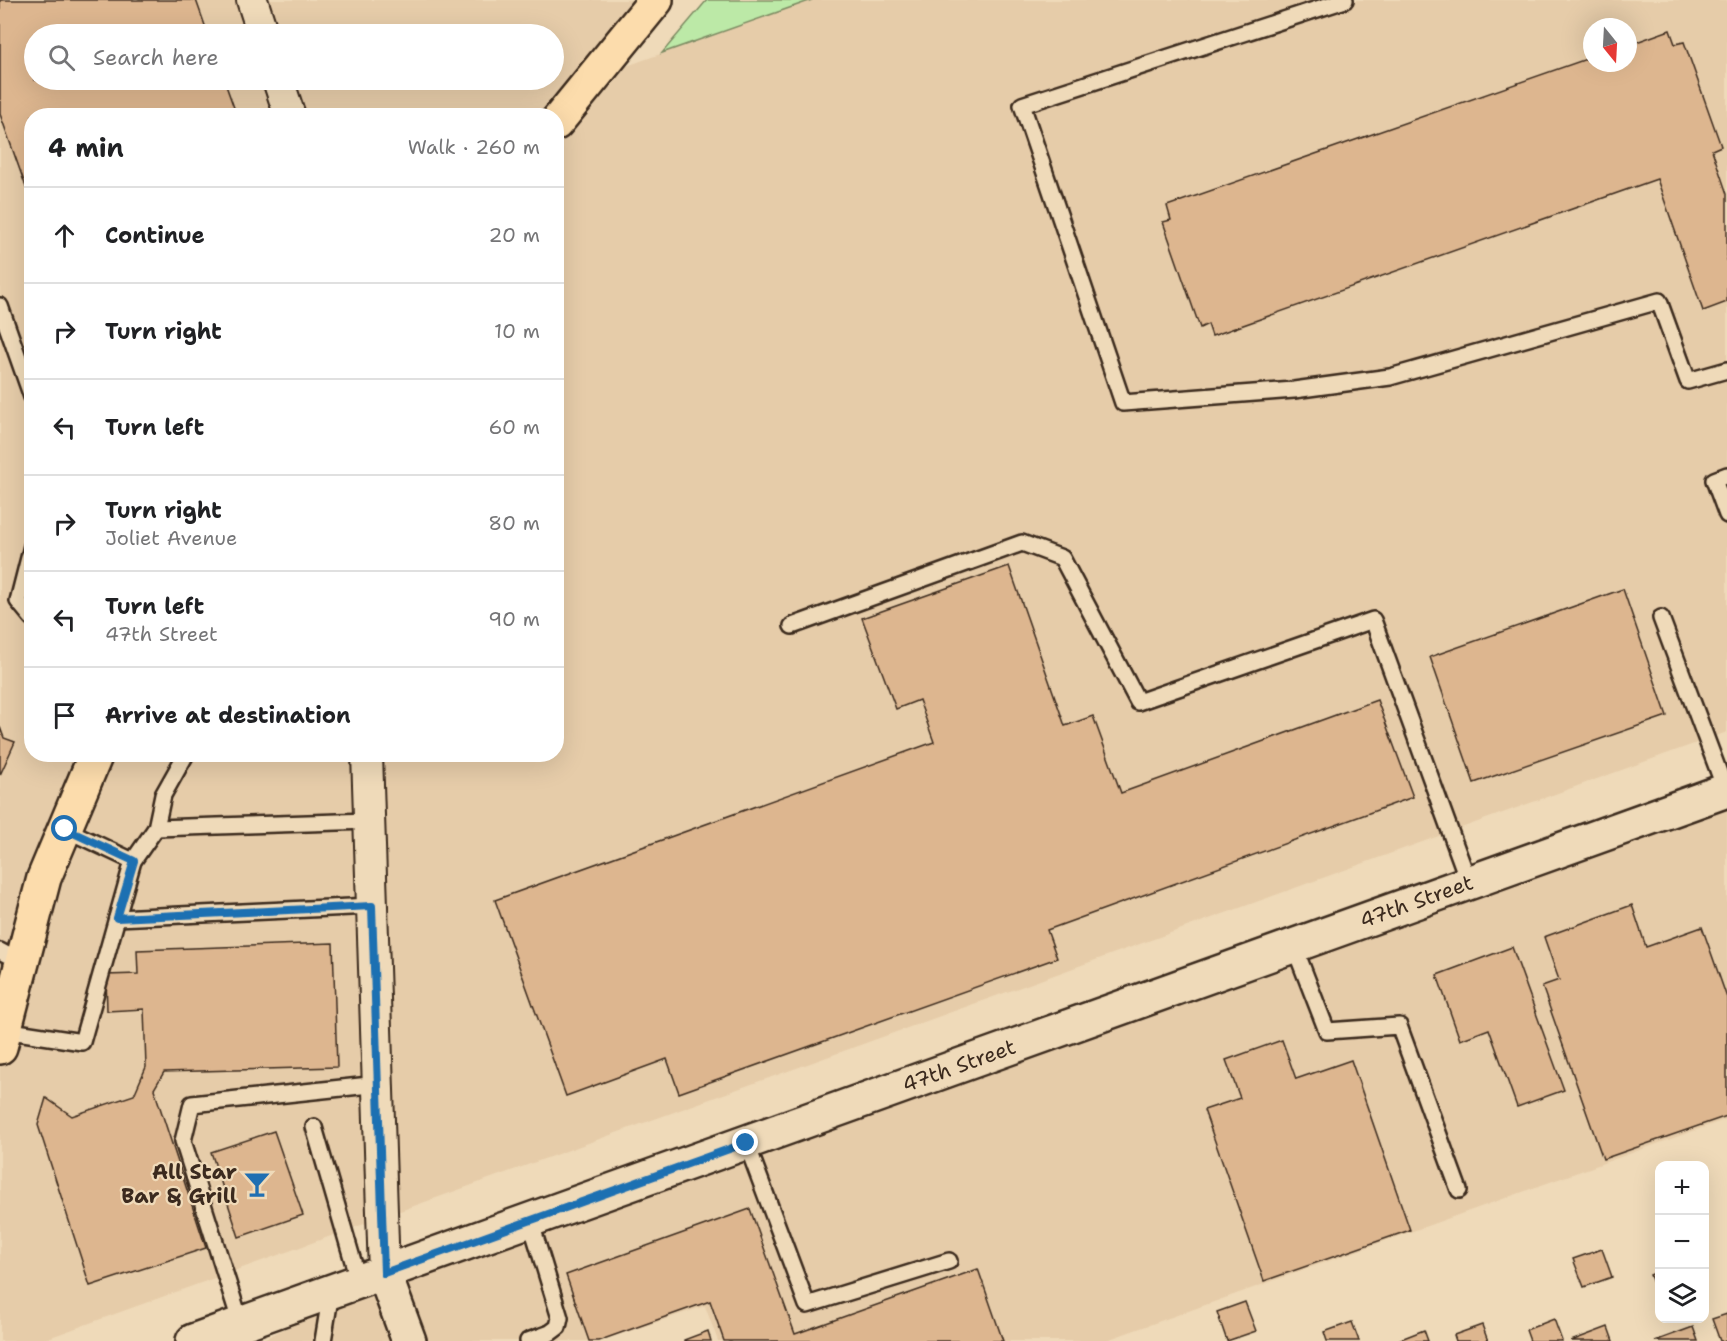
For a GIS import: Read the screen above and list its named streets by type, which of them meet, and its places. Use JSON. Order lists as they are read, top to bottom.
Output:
{
  "streets": {
    "main road": ["47th Street"]
  },
  "places": {
    "bar": ["All Star Bar & Grill"]
  },
  "north": "bottom",
  "page": {
    "search": "Search here",
    "heading": ["4 min", "Walk · 260 m"],
    "list": [
      ["Continue", "20 m"],
      ["Turn right", "10 m"],
      ["Turn left", "60 m"],
      ["Turn right", "Joliet Avenue", "80 m"],
      ["Turn left", "47th Street", "90 m"],
      "Arrive at destination"
    ],
    "map_buttons": ["+", "−"]
  }
}
